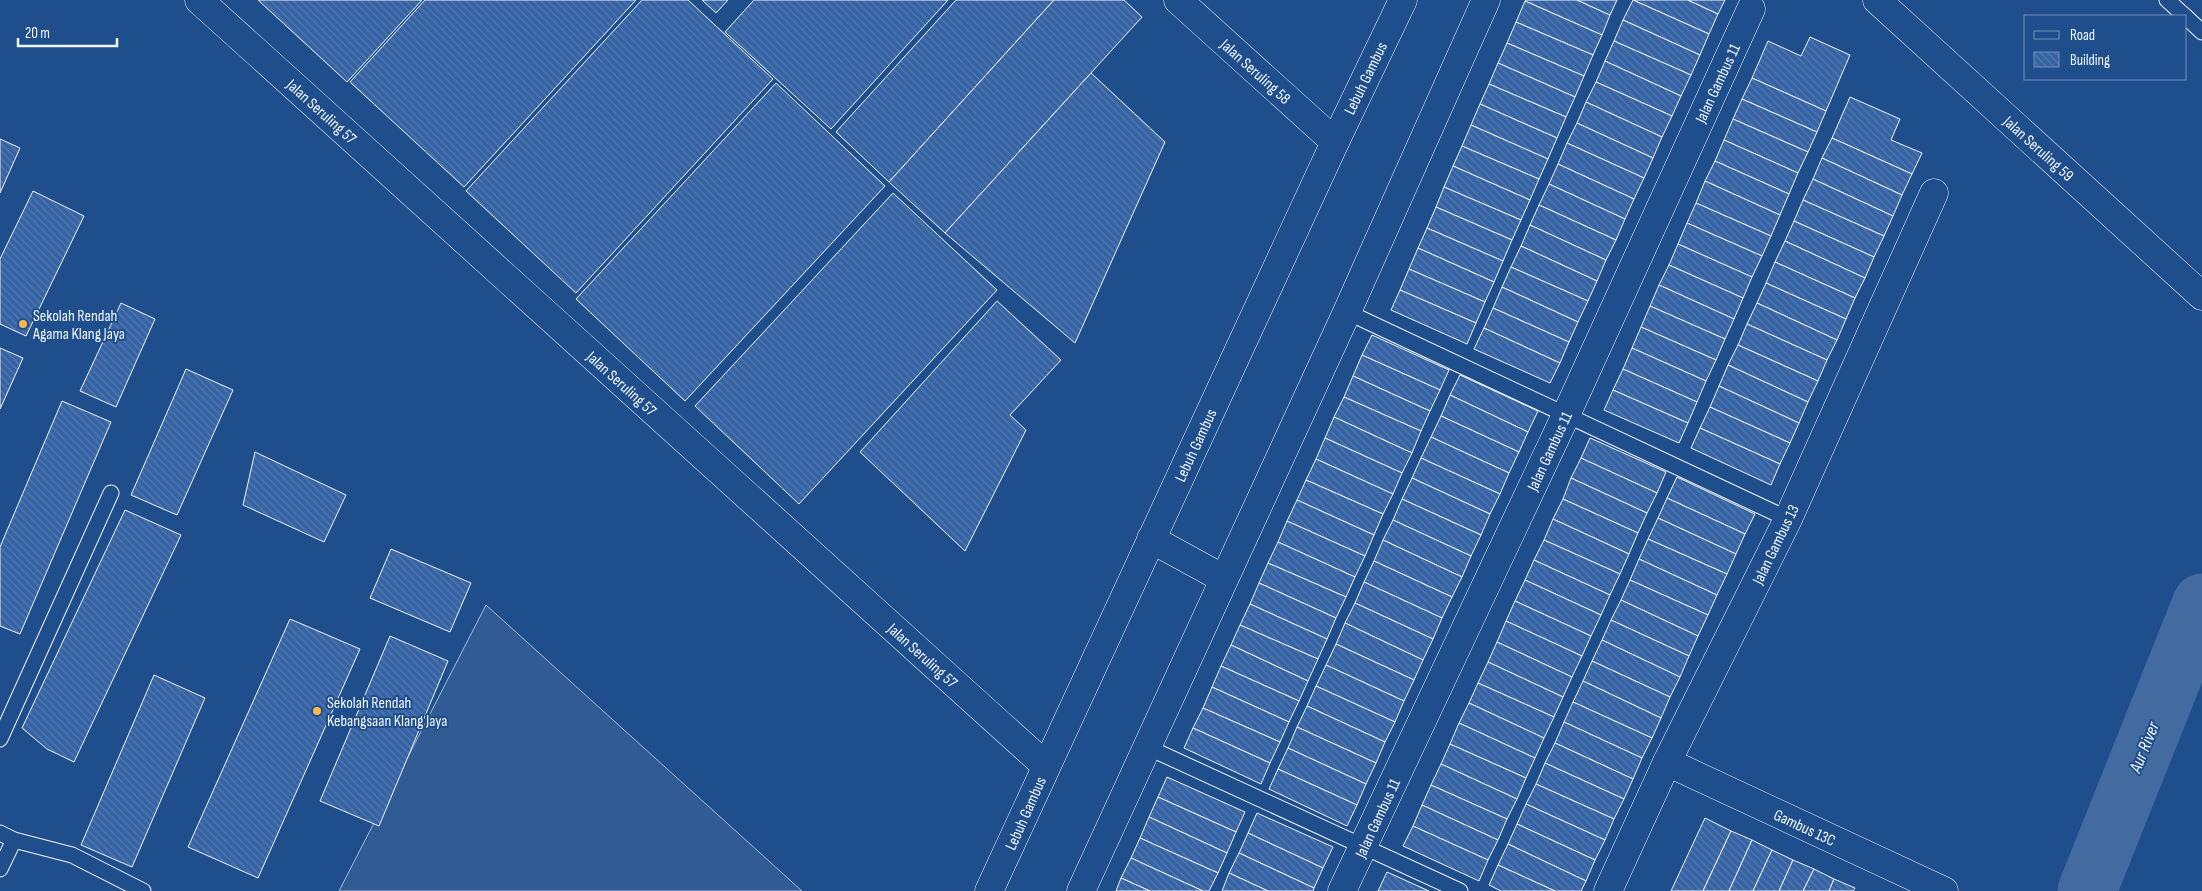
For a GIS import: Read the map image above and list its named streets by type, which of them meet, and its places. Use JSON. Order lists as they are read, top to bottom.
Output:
{
  "streets": {
    "street": [
      "Jalan Seruling 58",
      "Lebuh Gambus",
      "Jalan Gambus 11",
      "Jalan Seruling 57",
      "Jalan Seruling 59",
      "Jalan Gambus 13",
      "Gambus 13C"
    ]
  },
  "crossings": [
    ["Jalan Seruling 58", "Lebuh Gambus"],
    ["Lebuh Gambus", "Jalan Seruling 57"],
    ["Jalan Gambus 13", "Gambus 13C"]
  ],
  "water": ["Aur River"],
  "places": ["Sekolah Rendah Agama Klang Jaya", "Sekolah Rendah Kebangsaan Klang Jaya"],
  "legend": ["Road", "Building"],
  "scale_bar": "20 m"
}
